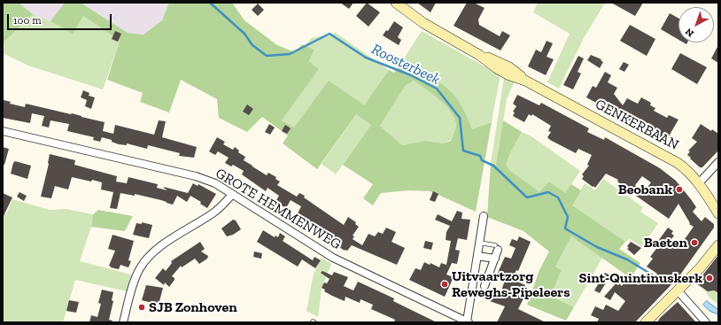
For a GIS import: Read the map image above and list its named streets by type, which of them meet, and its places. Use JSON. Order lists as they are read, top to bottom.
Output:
{
  "streets": {
    "street": ["GENKERBAAN", "GROTE HEMMENWEG"]
  },
  "water": ["Roosterbeek"],
  "places": [
    "Beobank",
    "Baeten",
    "Sint-Quintinuskerk",
    "Uitvaartzorg Reweghs-Pipeleers",
    "SJB Zonhoven"
  ],
  "scale_bar": "100 m",
  "north": "bottom left"
}
